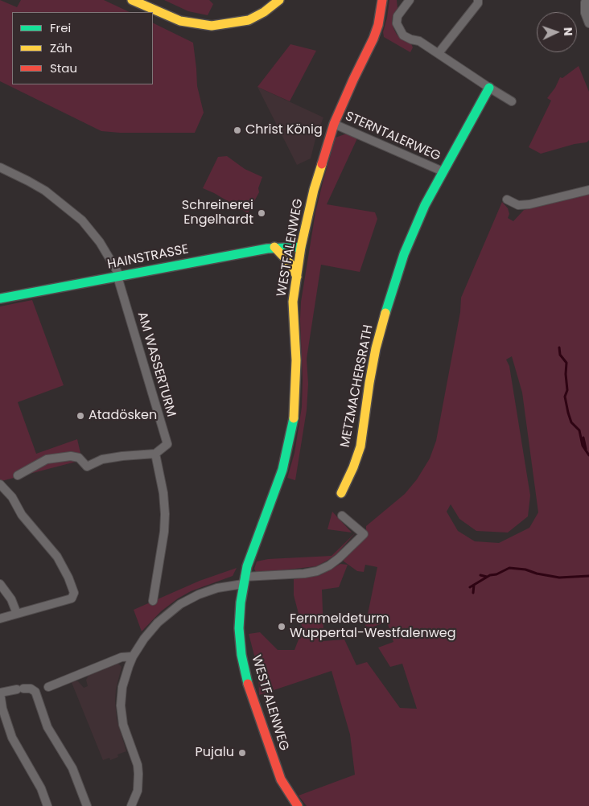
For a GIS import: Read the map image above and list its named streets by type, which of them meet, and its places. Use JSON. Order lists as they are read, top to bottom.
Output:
{
  "streets": {
    "street": [
      "STERNTALERWEG",
      "WESTFALENWEG",
      "HAINSTRASSE",
      "AM WASSERTURM",
      "METZMACHERSRATH"
    ]
  },
  "crossings": [
    ["STERNTALERWEG", "WESTFALENWEG"],
    ["STERNTALERWEG", "METZMACHERSRATH"],
    ["WESTFALENWEG", "HAINSTRASSE"],
    ["HAINSTRASSE", "AM WASSERTURM"]
  ],
  "places": [
    "Christ König",
    "Schreinerei Engelhardt",
    "Atadösken",
    "Fernmeldeturm Wuppertal-Westfalenweg",
    "Pujalu"
  ],
  "legend": ["Frei", "Zäh", "Stau"],
  "north": "right"
}
